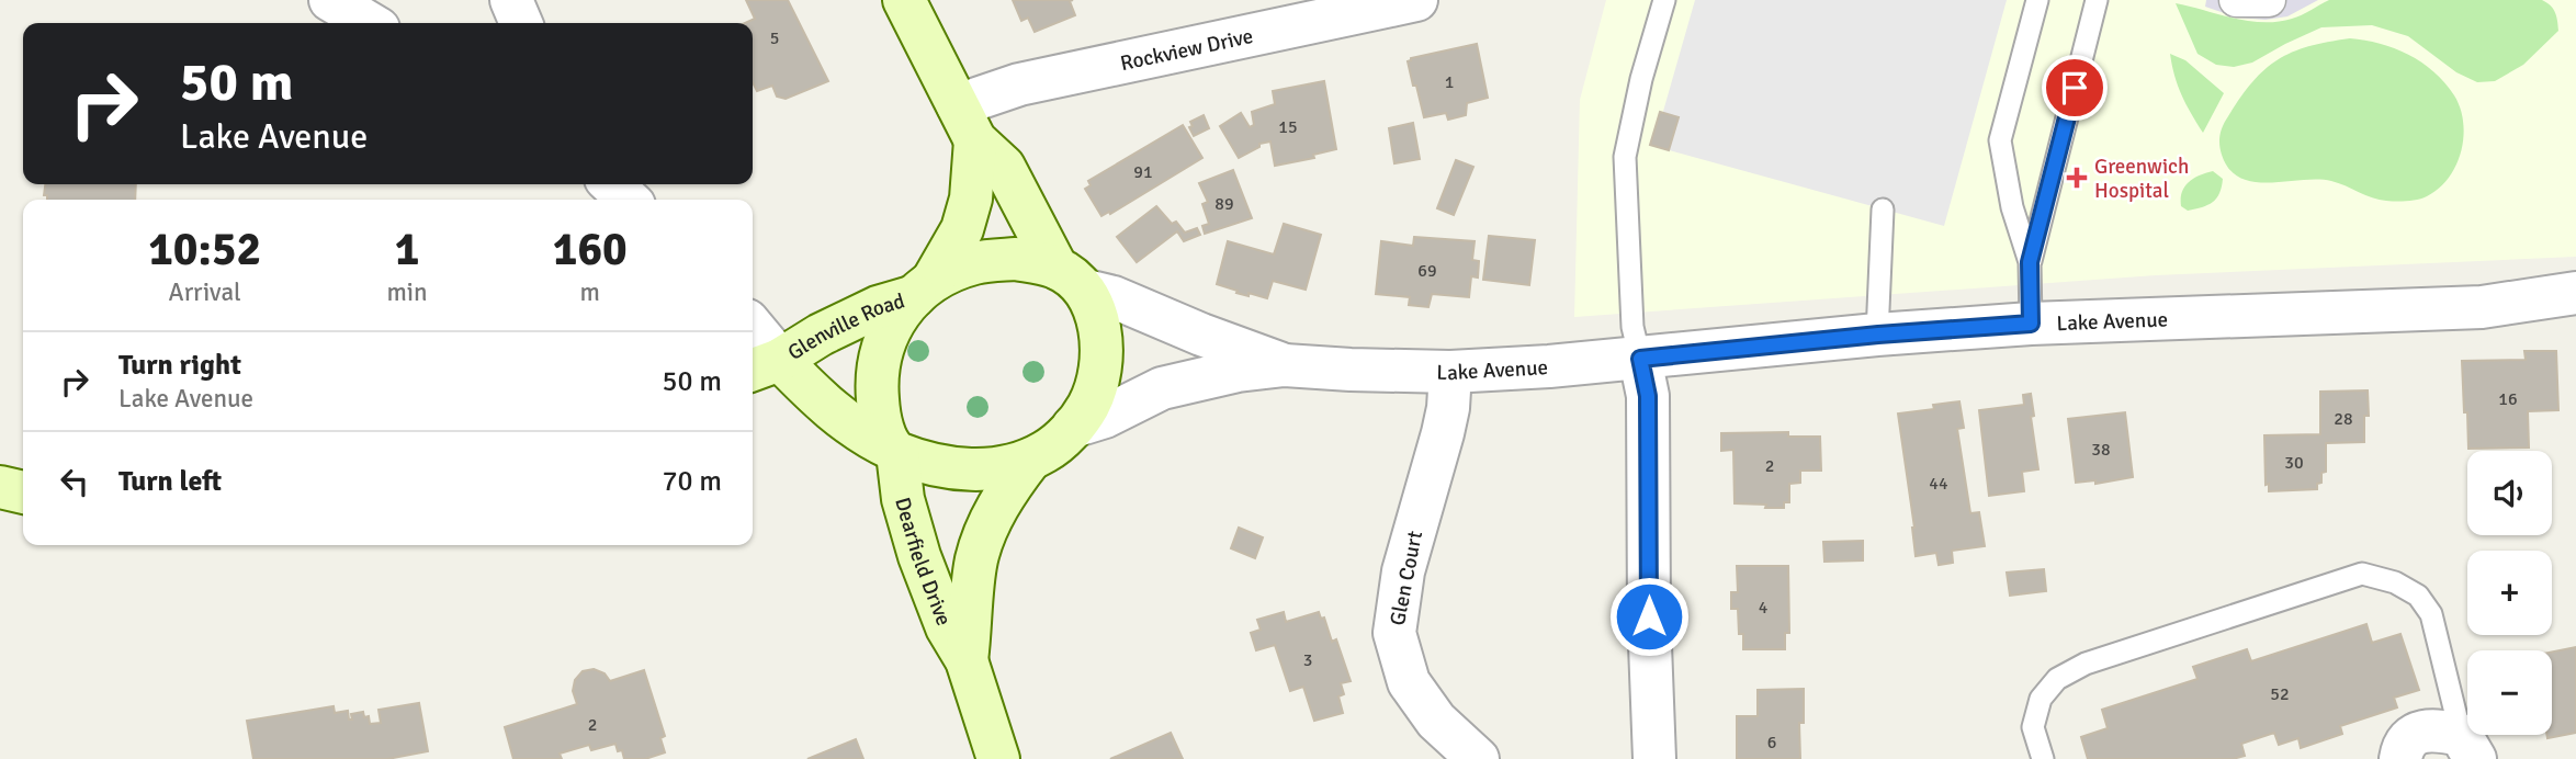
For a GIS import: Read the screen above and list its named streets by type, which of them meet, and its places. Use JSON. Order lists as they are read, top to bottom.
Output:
{
  "streets": {
    "main road": ["Glenville Road", "Dearfield Drive"],
    "street": ["Rockview Drive", "Lake Avenue", "Glen Court"]
  },
  "crossings": [
    ["Lake Avenue", "Glenville Road"],
    ["Lake Avenue", "Dearfield Drive"],
    ["Lake Avenue", "Glen Court"],
    ["Glenville Road", "Dearfield Drive"]
  ],
  "places": {
    "health": ["Greenwich Hospital"]
  },
  "house_numbers": [
    "5",
    "1",
    "15",
    "91",
    "89",
    "69",
    "16",
    "28",
    "38",
    "30",
    "2",
    "44",
    "4",
    "3",
    "52",
    "2",
    "6"
  ],
  "page": {
    "turn": ["50 m", "Lake Avenue"],
    "eta": [
      "10:52",
      "Arrival",
      "1",
      "min",
      "160",
      "m"
    ],
    "list": [
      {
        "name": "Turn right",
        "note": "Lake Avenue",
        "value": "50 m"
      },
      {
        "name": "Turn left",
        "value": "70 m"
      }
    ],
    "map_buttons": ["+", "−"]
  }
}
